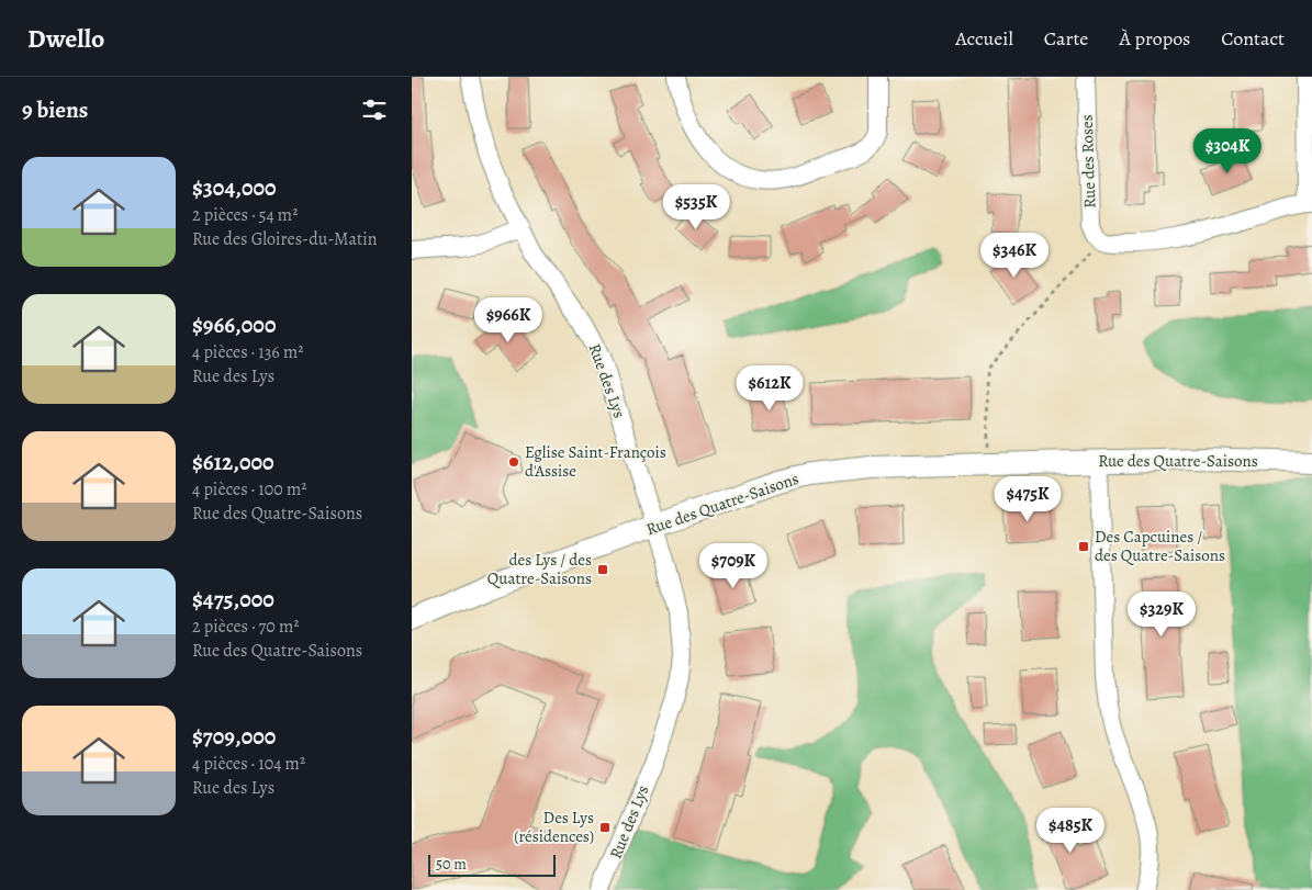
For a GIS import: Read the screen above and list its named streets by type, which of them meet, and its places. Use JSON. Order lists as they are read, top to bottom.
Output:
{
  "streets": {
    "street": ["Rue des Roses", "Rue des Lys", "Rue des Quatre-Saisons"]
  },
  "crossings": [
    ["Rue des Lys", "Rue des Quatre-Saisons"]
  ],
  "places": {
    "other": ["Eglise Saint-François d'Assise"],
    "transit": ["Des Capcuines / des Quatre-Saisons", "des Lys / des Quatre-Saisons", "Des Lys (résidences)"]
  },
  "scale_bar": "50 m",
  "page": {
    "header": "Dwello",
    "nav": [
      "Accueil",
      "Carte",
      "À propos",
      "Contact"
    ],
    "heading": "9 biens",
    "price": [
      "$304K",
      "$535K",
      "$346K",
      "$966K",
      "$612K",
      "$475K",
      "$709K",
      "$329K",
      "$485K"
    ],
    "list": [
      {
        "name": "$304,000",
        "note": "2 pièces · 54 m² · Rue des Gloires-du-Matin"
      },
      {
        "name": "$966,000",
        "note": "4 pièces · 136 m² · Rue des Lys"
      },
      {
        "name": "$612,000",
        "note": "4 pièces · 100 m² · Rue des Quatre-Saisons"
      },
      {
        "name": "$475,000",
        "note": "2 pièces · 70 m² · Rue des Quatre-Saisons"
      },
      {
        "name": "$709,000",
        "note": "4 pièces · 104 m² · Rue des Lys"
      }
    ],
    "scale": "50 m"
  }
}
